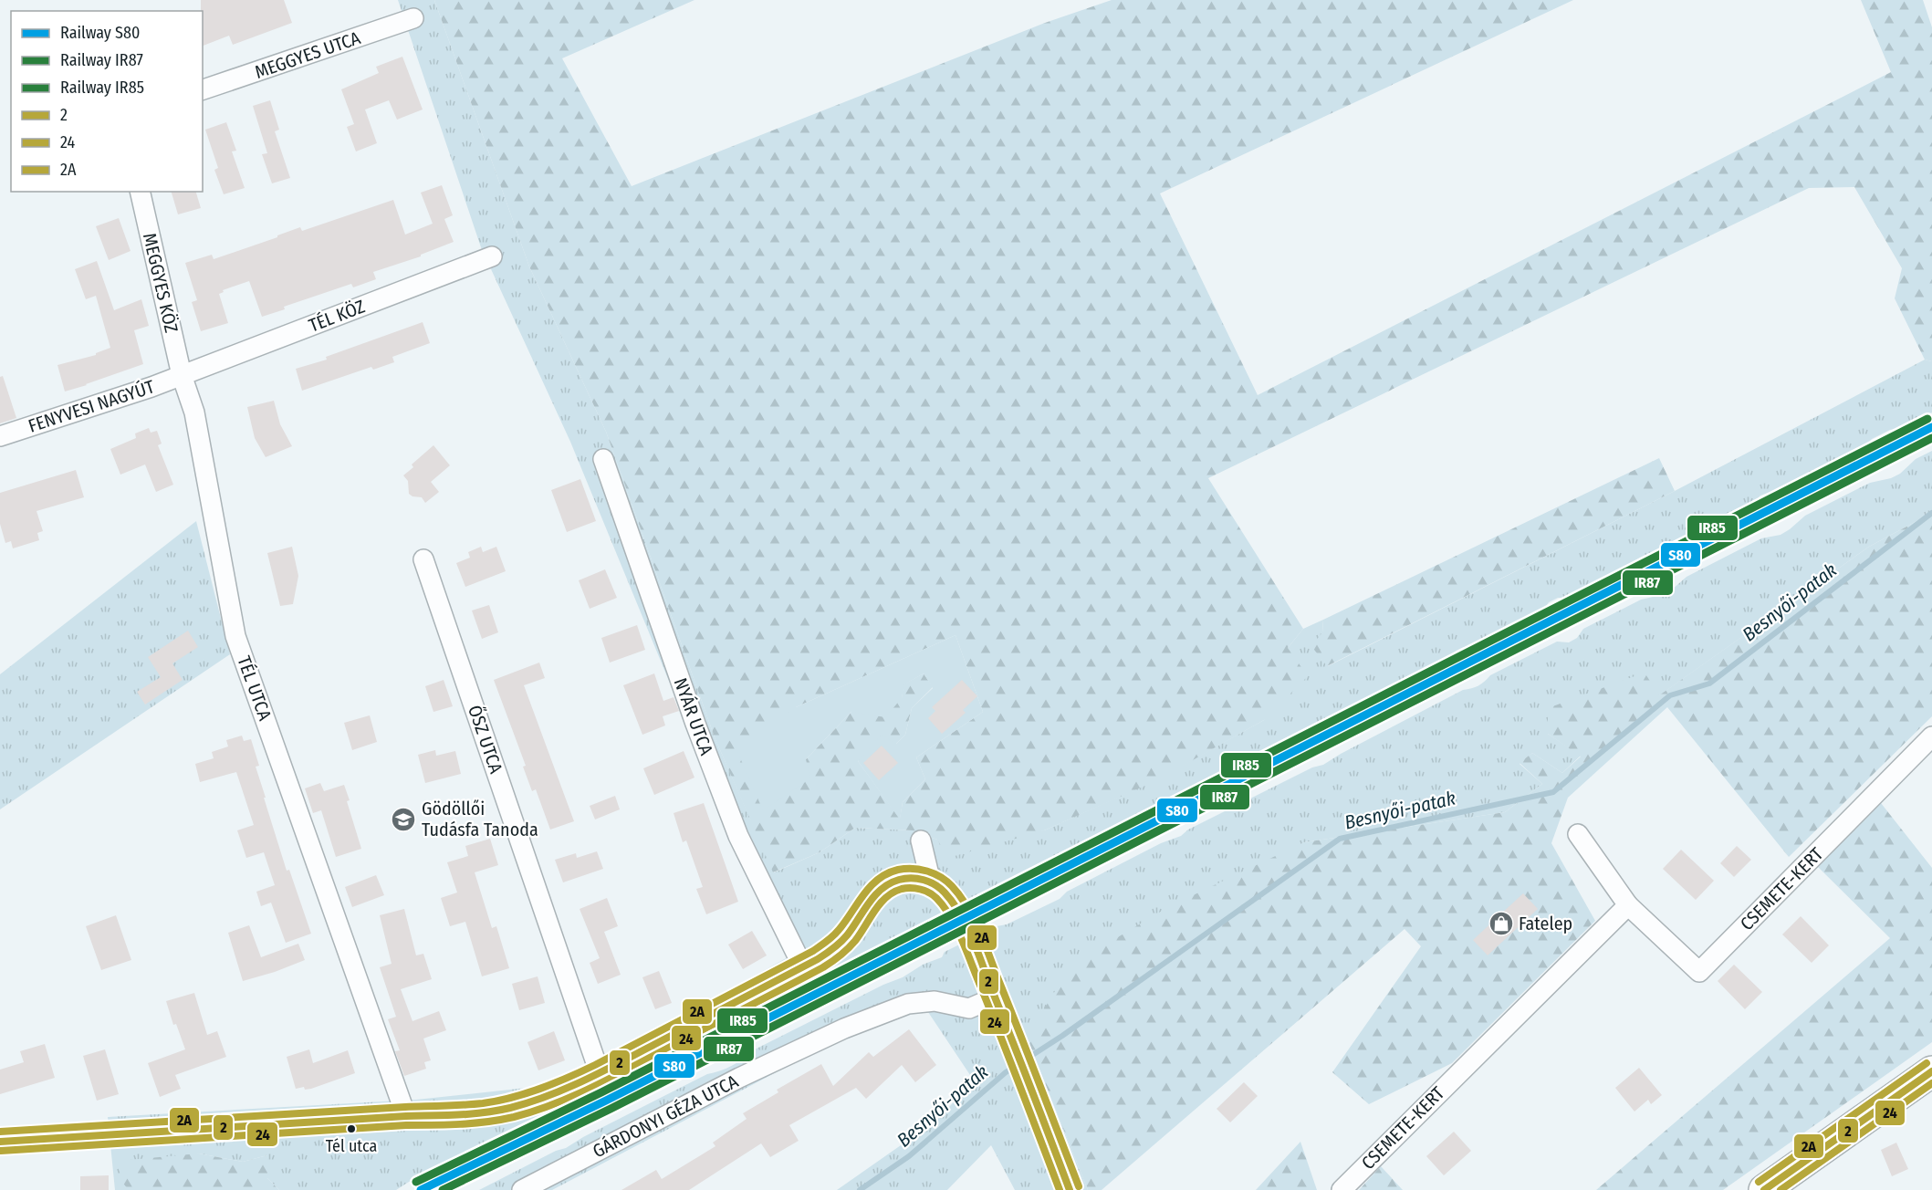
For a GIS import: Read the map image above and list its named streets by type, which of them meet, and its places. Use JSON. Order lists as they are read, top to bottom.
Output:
{
  "streets": {
    "street": [
      "MEGGYES UTCA",
      "MEGGYES KÖZ",
      "TÉL KÖZ",
      "FENYVESI NAGYÚT",
      "TÉL UTCA",
      "NYÁR UTCA",
      "ŐSZ UTCA",
      "CSEMETE-KERT",
      "GÁRDONYI GÉZA UTCA"
    ]
  },
  "crossings": [
    ["MEGGYES KÖZ", "TÉL KÖZ"],
    ["MEGGYES KÖZ", "FENYVESI NAGYÚT"],
    ["MEGGYES KÖZ", "TÉL UTCA"],
    ["TÉL KÖZ", "FENYVESI NAGYÚT"],
    ["TÉL KÖZ", "TÉL UTCA"],
    ["FENYVESI NAGYÚT", "TÉL UTCA"]
  ],
  "water": ["Besnyői-patak"],
  "places": {
    "school or university": ["Gödöllői Tudásfa Tanoda"],
    "shop": ["Fatelep"],
    "other": ["Tél utca"]
  },
  "lines": [
    "rail line IR85",
    "rail line S80",
    "rail line IR87",
    "transit line 2A",
    "transit line 2",
    "transit line 24"
  ],
  "legend": [
    "Railway S80",
    "Railway IR87",
    "Railway IR85",
    "2",
    "24",
    "2A"
  ]
}
